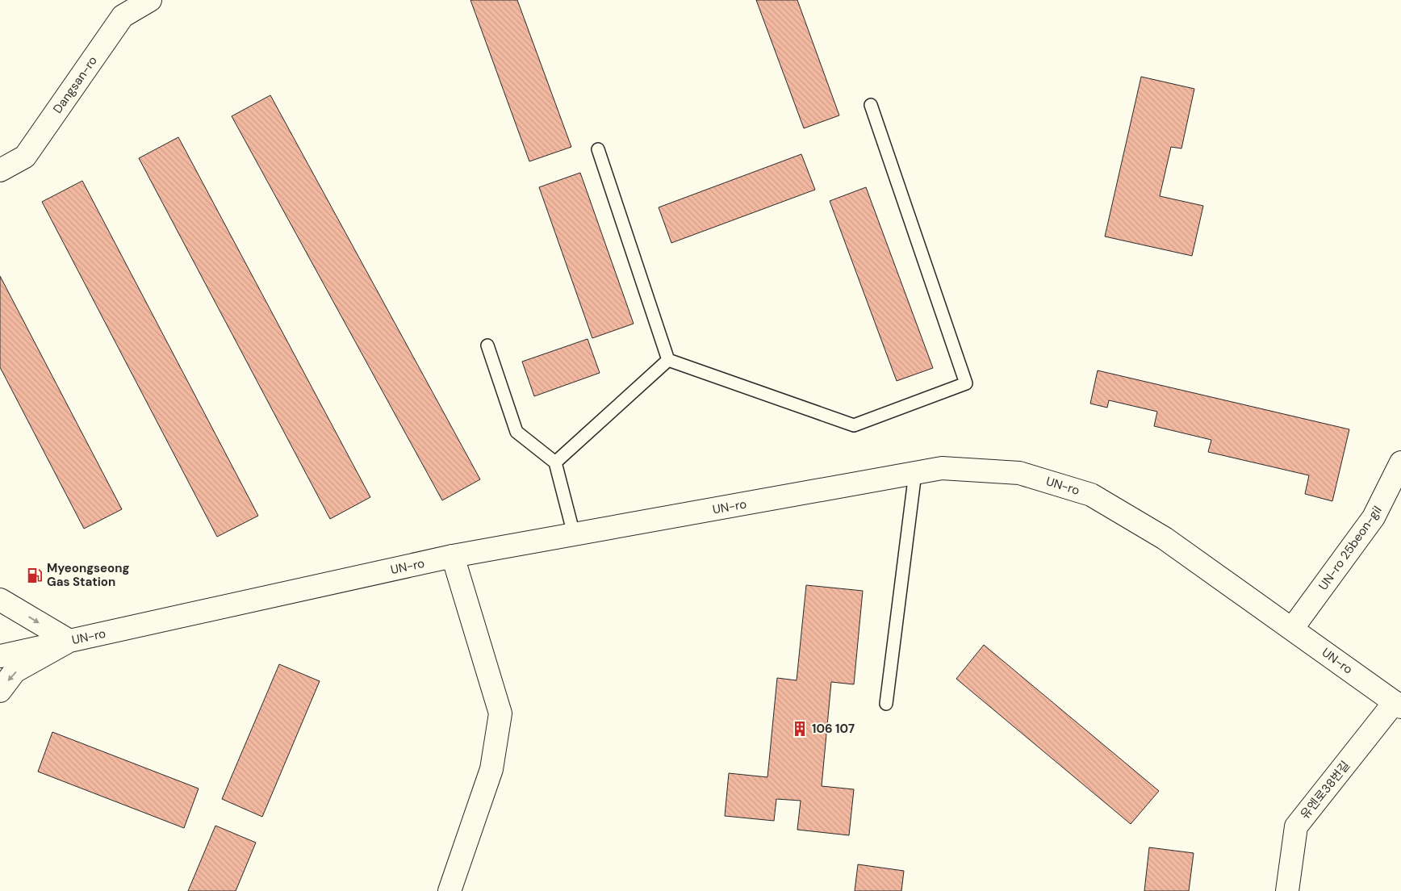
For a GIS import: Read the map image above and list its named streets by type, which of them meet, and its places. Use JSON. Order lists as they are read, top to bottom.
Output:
{
  "streets": {
    "main road": [
      "Dangsan-ro",
      "UN-ro",
      "UN-ro 25beon-gil",
      "유엔로38번길"
    ]
  },
  "crossings": [
    ["UN-ro", "UN-ro 25beon-gil"],
    ["UN-ro", "유엔로38번길"]
  ],
  "places": {
    "fuel station": ["Myeongseong Gas Station"],
    "building": ["106 107"]
  }
}
